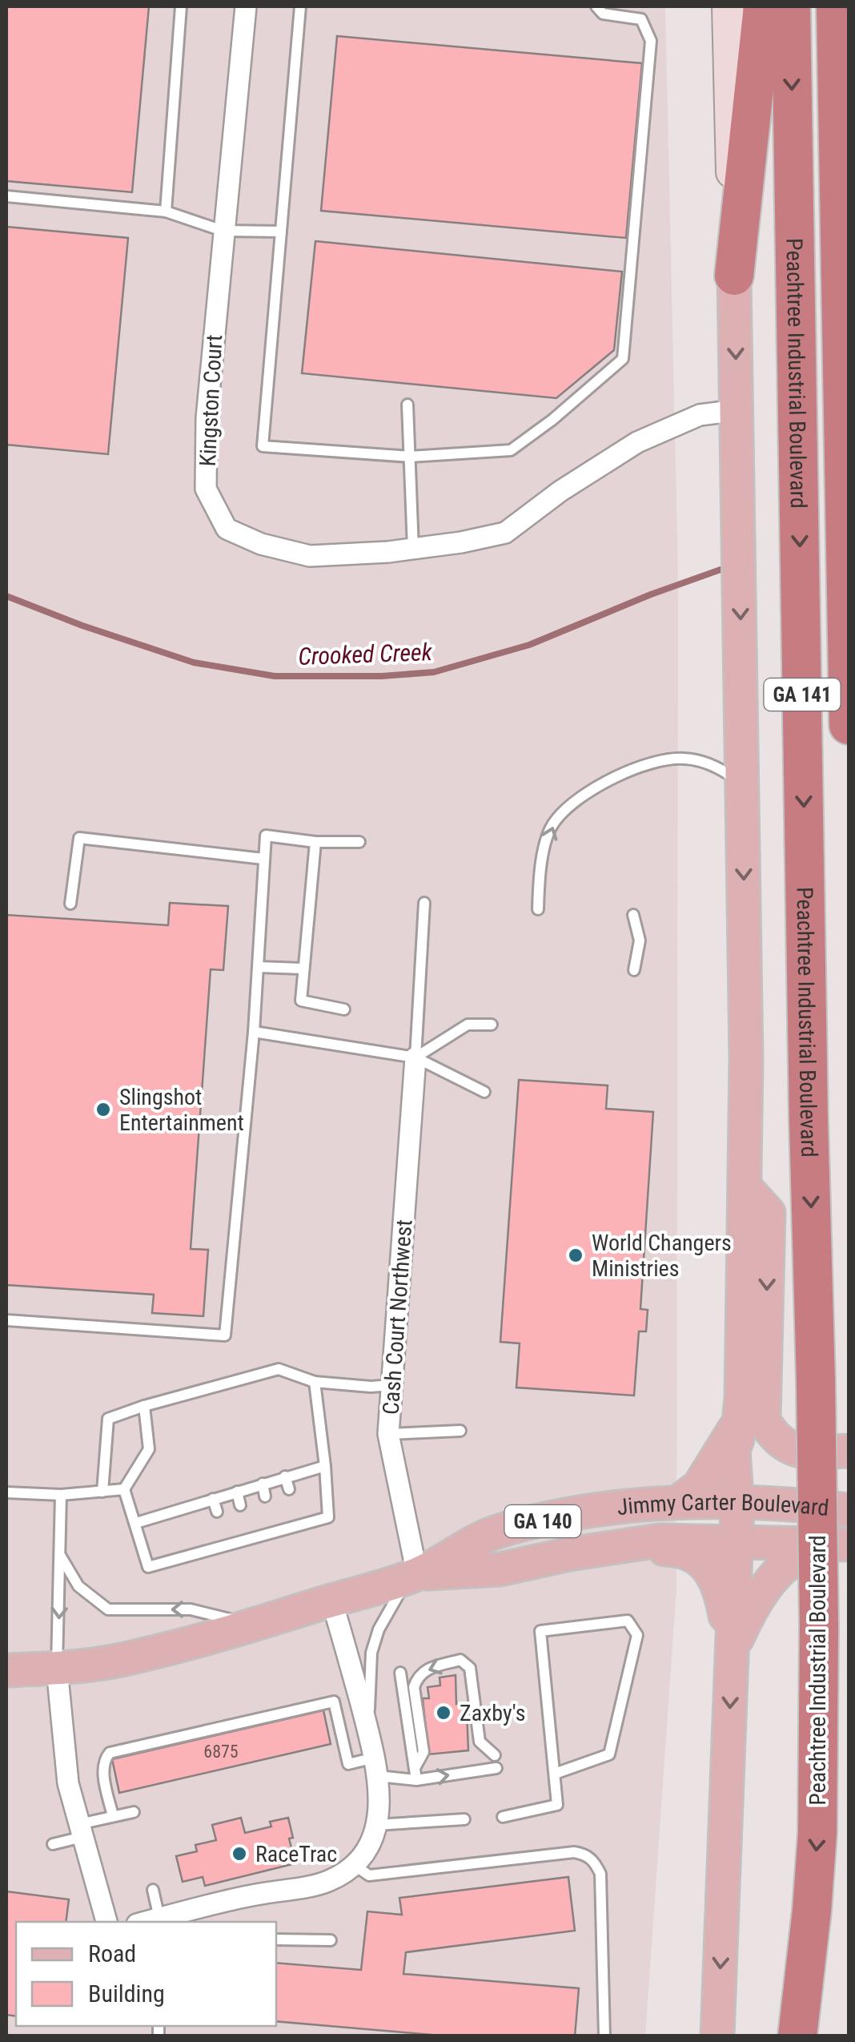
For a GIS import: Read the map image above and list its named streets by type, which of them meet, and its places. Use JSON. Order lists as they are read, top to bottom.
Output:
{
  "streets": {
    "highway": ["Peachtree Industrial Boulevard", "GA 141"],
    "main road": ["Jimmy Carter Boulevard", "GA 140"],
    "street": ["Kingston Court", "Cash Court Northwest"]
  },
  "crossings": [
    ["Cash Court Northwest", "Jimmy Carter Boulevard"]
  ],
  "water": ["Crooked Creek"],
  "places": [
    "Slingshot Entertainment",
    "World Changers Ministries",
    "Zaxby's",
    "RaceTrac"
  ],
  "house_numbers": ["6875"],
  "legend": ["Road", "Building"]
}
